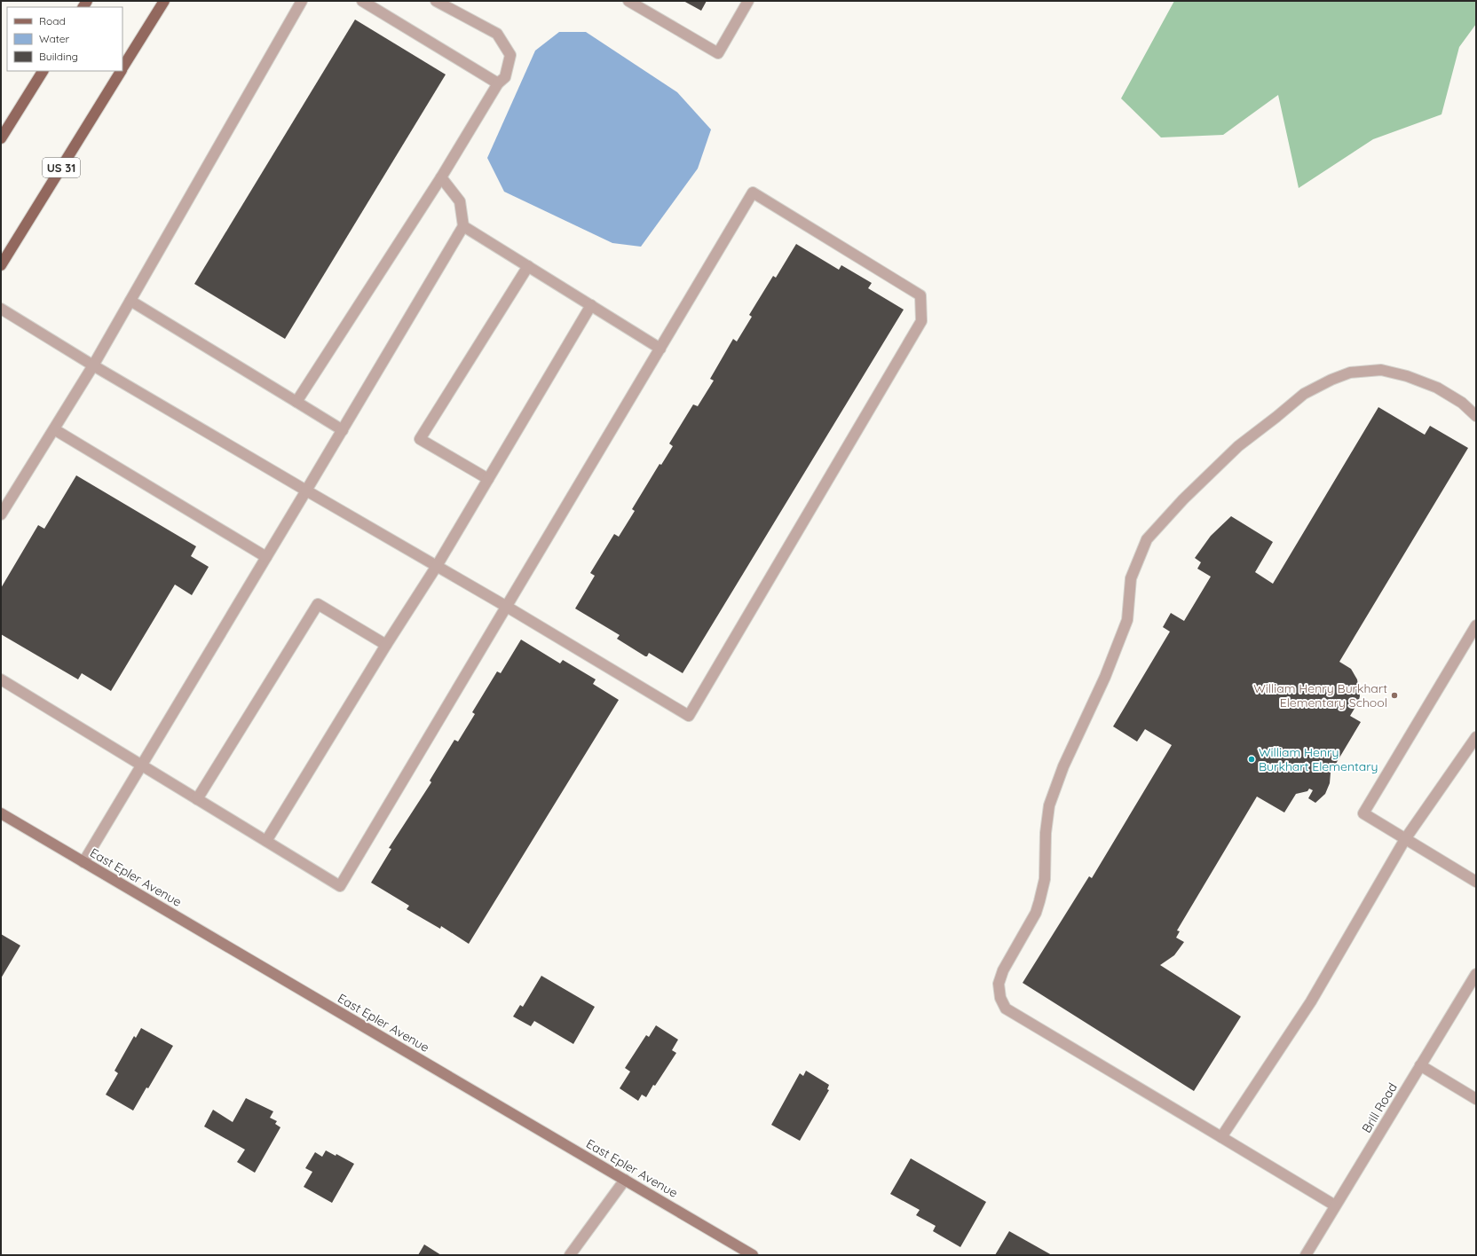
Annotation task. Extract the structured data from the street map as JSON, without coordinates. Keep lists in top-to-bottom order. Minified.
{"streets":{"main road":["US 31"],"street":["East Epler Avenue","Brill Road"]},"places":["William Henry Burkhart Elementary School","William Henry Burkhart Elementary"],"legend":["Road","Water","Building"]}
